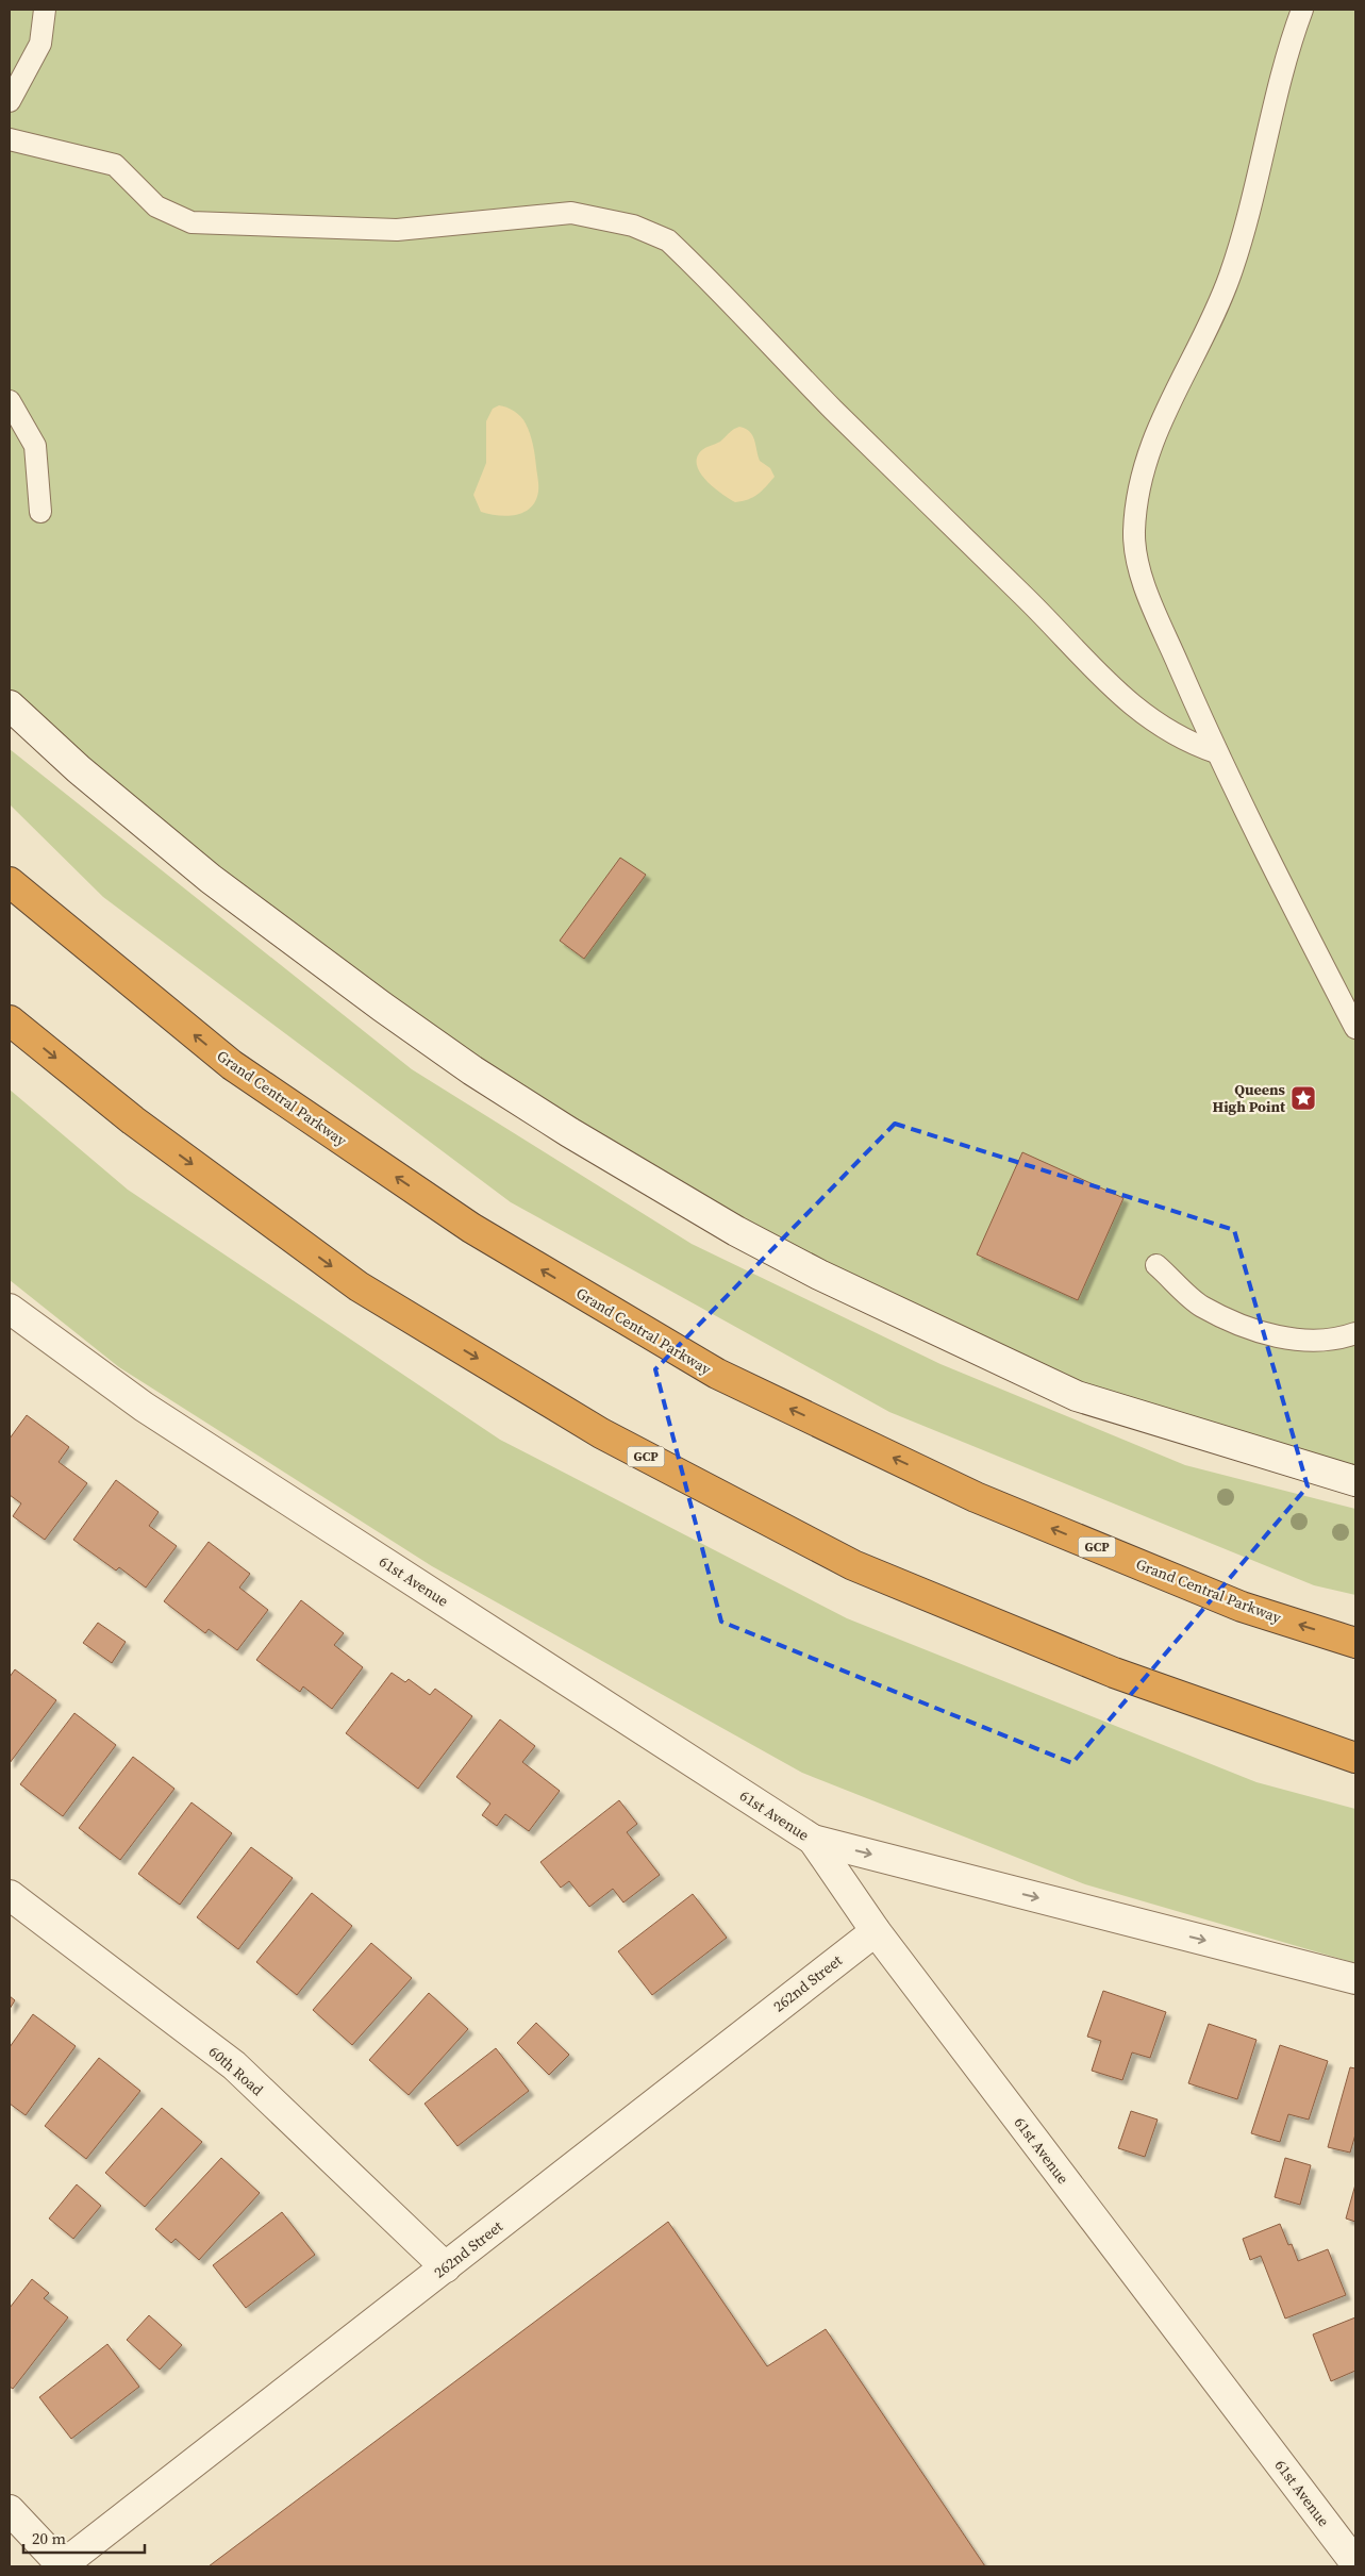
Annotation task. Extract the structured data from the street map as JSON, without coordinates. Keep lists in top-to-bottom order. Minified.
{"streets":{"highway":["Grand Central Parkway","GCP"],"street":["61st Avenue","262nd Street","60th Road"]},"crossings":[["61st Avenue","262nd Street"],["262nd Street","60th Road"]],"places":{"place":["Queens High Point"]},"scale_bar":"20 m"}
